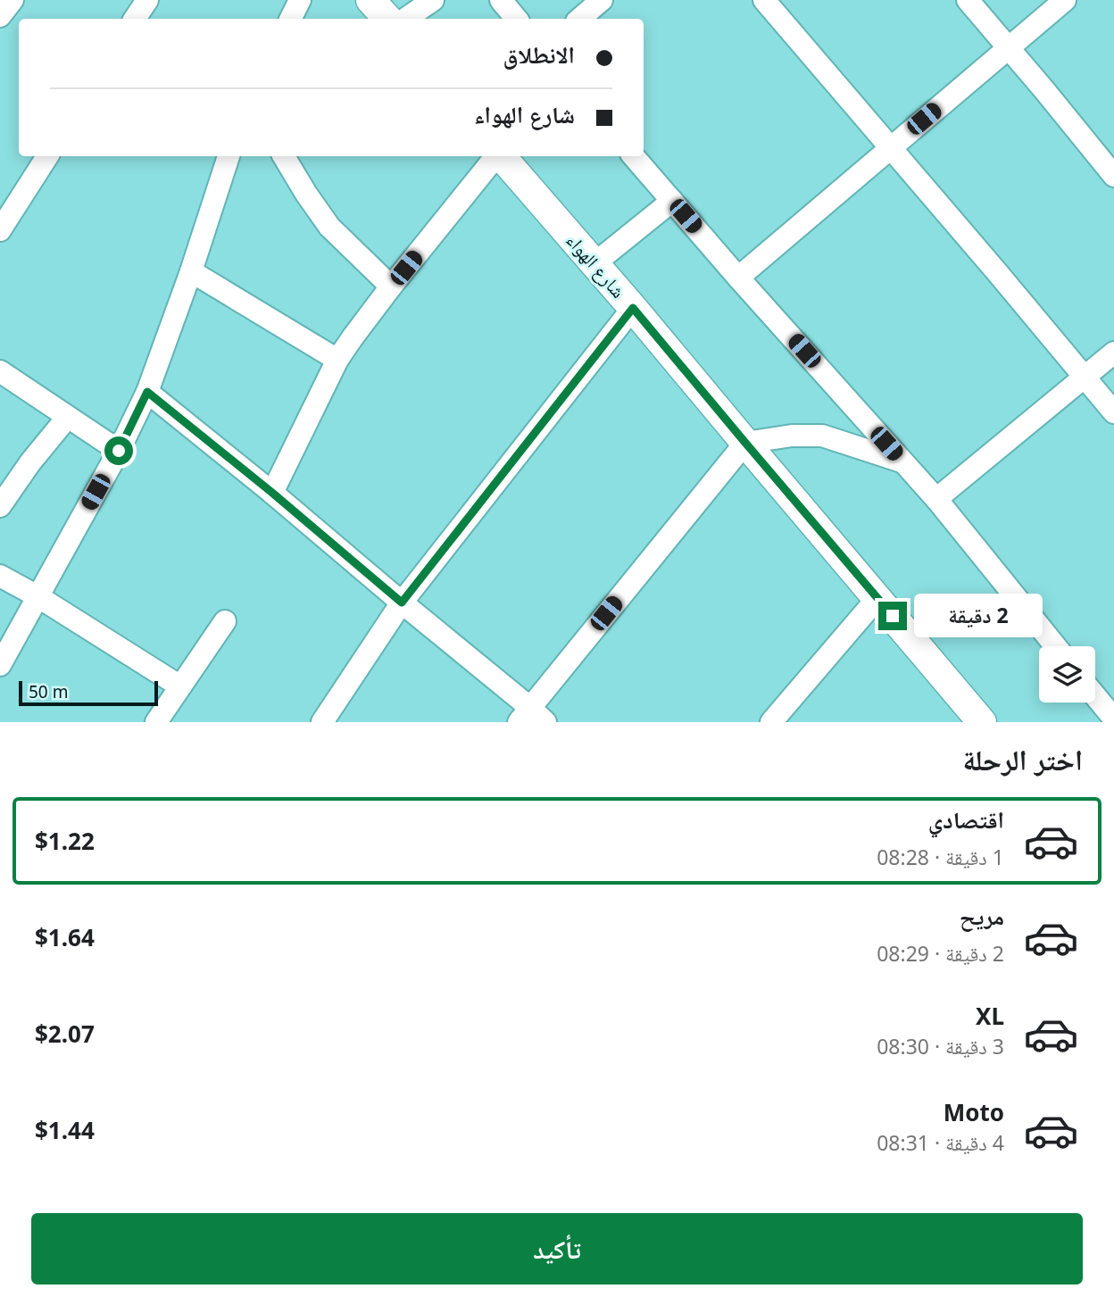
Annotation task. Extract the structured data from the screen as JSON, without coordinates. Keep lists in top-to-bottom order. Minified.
{"streets":{"street":["شارع الهواء"]},"scale_bar":"50 m","page":{"banner":["الانطلاق","شارع الهواء"],"bubble":"2 دقيقة","scale":"50 m","heading":"اختر الرحلة","list":[{"name":"اقتصادي","note":"1 دقيقة · 08:28","value":"$1.22"},{"name":"مريح","note":"2 دقيقة · 08:29","value":"$1.64"},{"name":"XL","note":"3 دقيقة · 08:30","value":"$2.07"},{"name":"Moto","note":"4 دقيقة · 08:31","value":"$1.44"}],"buttons":"تأكيد"}}
